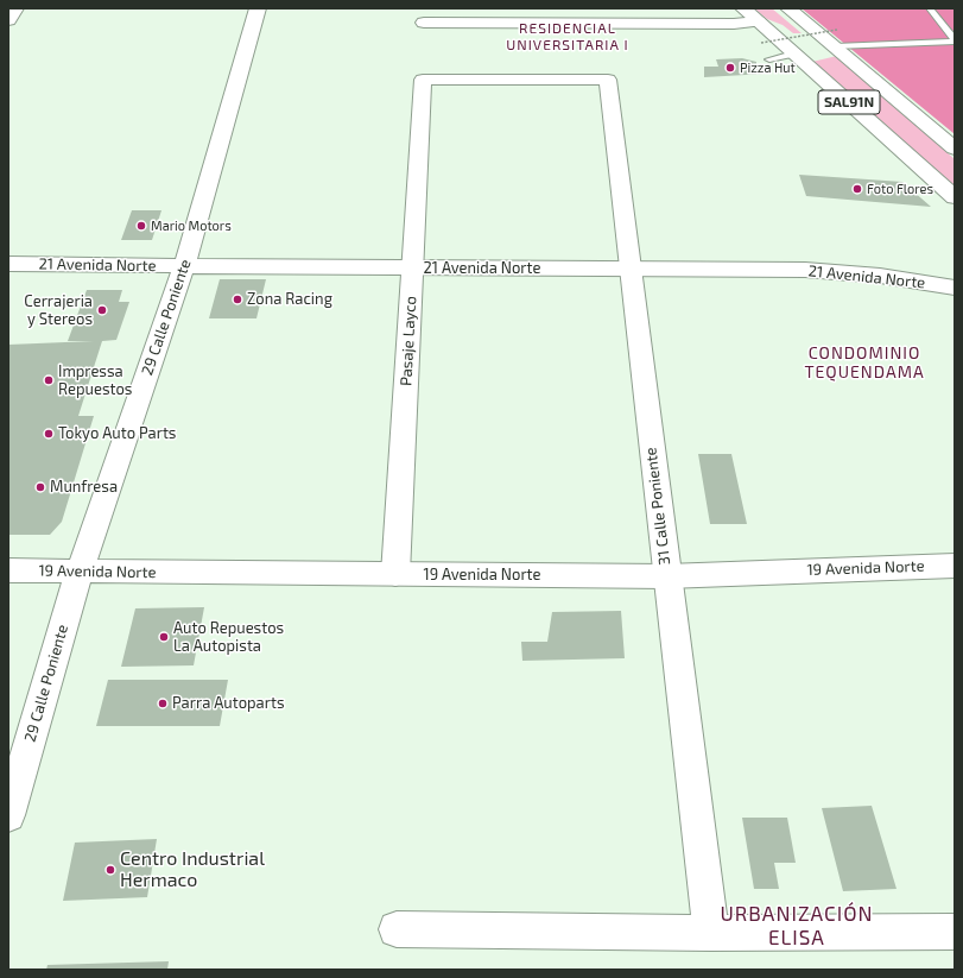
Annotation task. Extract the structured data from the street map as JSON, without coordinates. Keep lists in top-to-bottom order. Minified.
{"streets":{"street":["SAL91N","21 Avenida Norte","29 Calle Poniente","Pasaje Layco","31 Calle Poniente","19 Avenida Norte"]},"crossings":[["21 Avenida Norte","29 Calle Poniente"],["21 Avenida Norte","Pasaje Layco"],["21 Avenida Norte","31 Calle Poniente"],["29 Calle Poniente","19 Avenida Norte"],["Pasaje Layco","31 Calle Poniente"],["Pasaje Layco","19 Avenida Norte"],["31 Calle Poniente","19 Avenida Norte"]],"districts":["RESIDENCIAL UNIVERSITARIA I","CONDOMINIO TEQUENDAMA","URBANIZACIÓN ELISA"],"places":["Pizza Hut","Foto Flores","Mario Motors","Zona Racing","Cerrajeria y Stereos","Impressa Repuestos","Tokyo Auto Parts","Munfresa","Auto Repuestos La Autopista","Parra Autoparts","Centro Industrial Hermaco"]}
